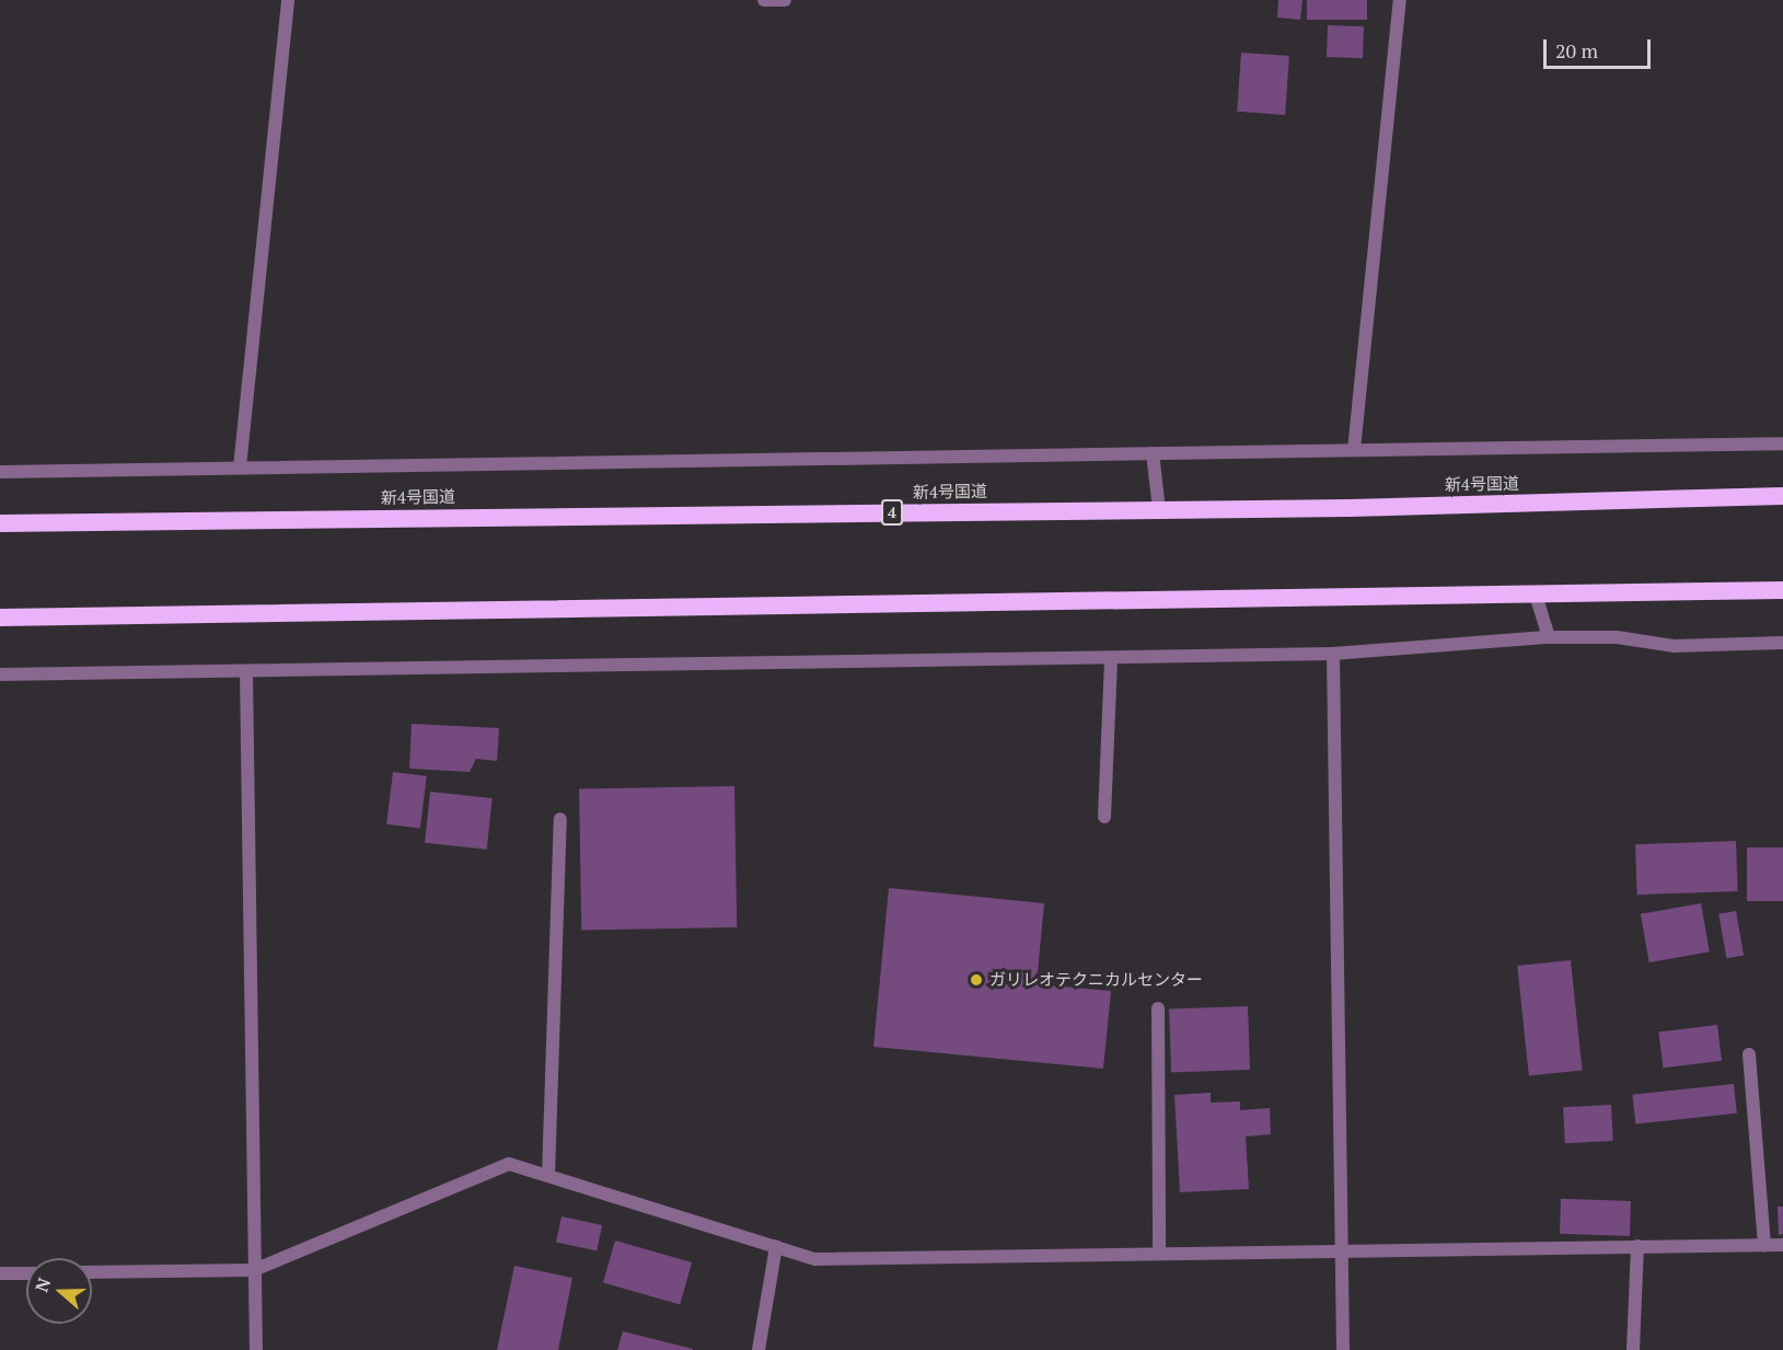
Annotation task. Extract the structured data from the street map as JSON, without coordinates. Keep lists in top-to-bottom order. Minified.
{"streets":{"highway":["新4号国道","4"]},"places":["ガリレオテクニカルセンター"],"scale_bar":"20 m","north":"left"}
